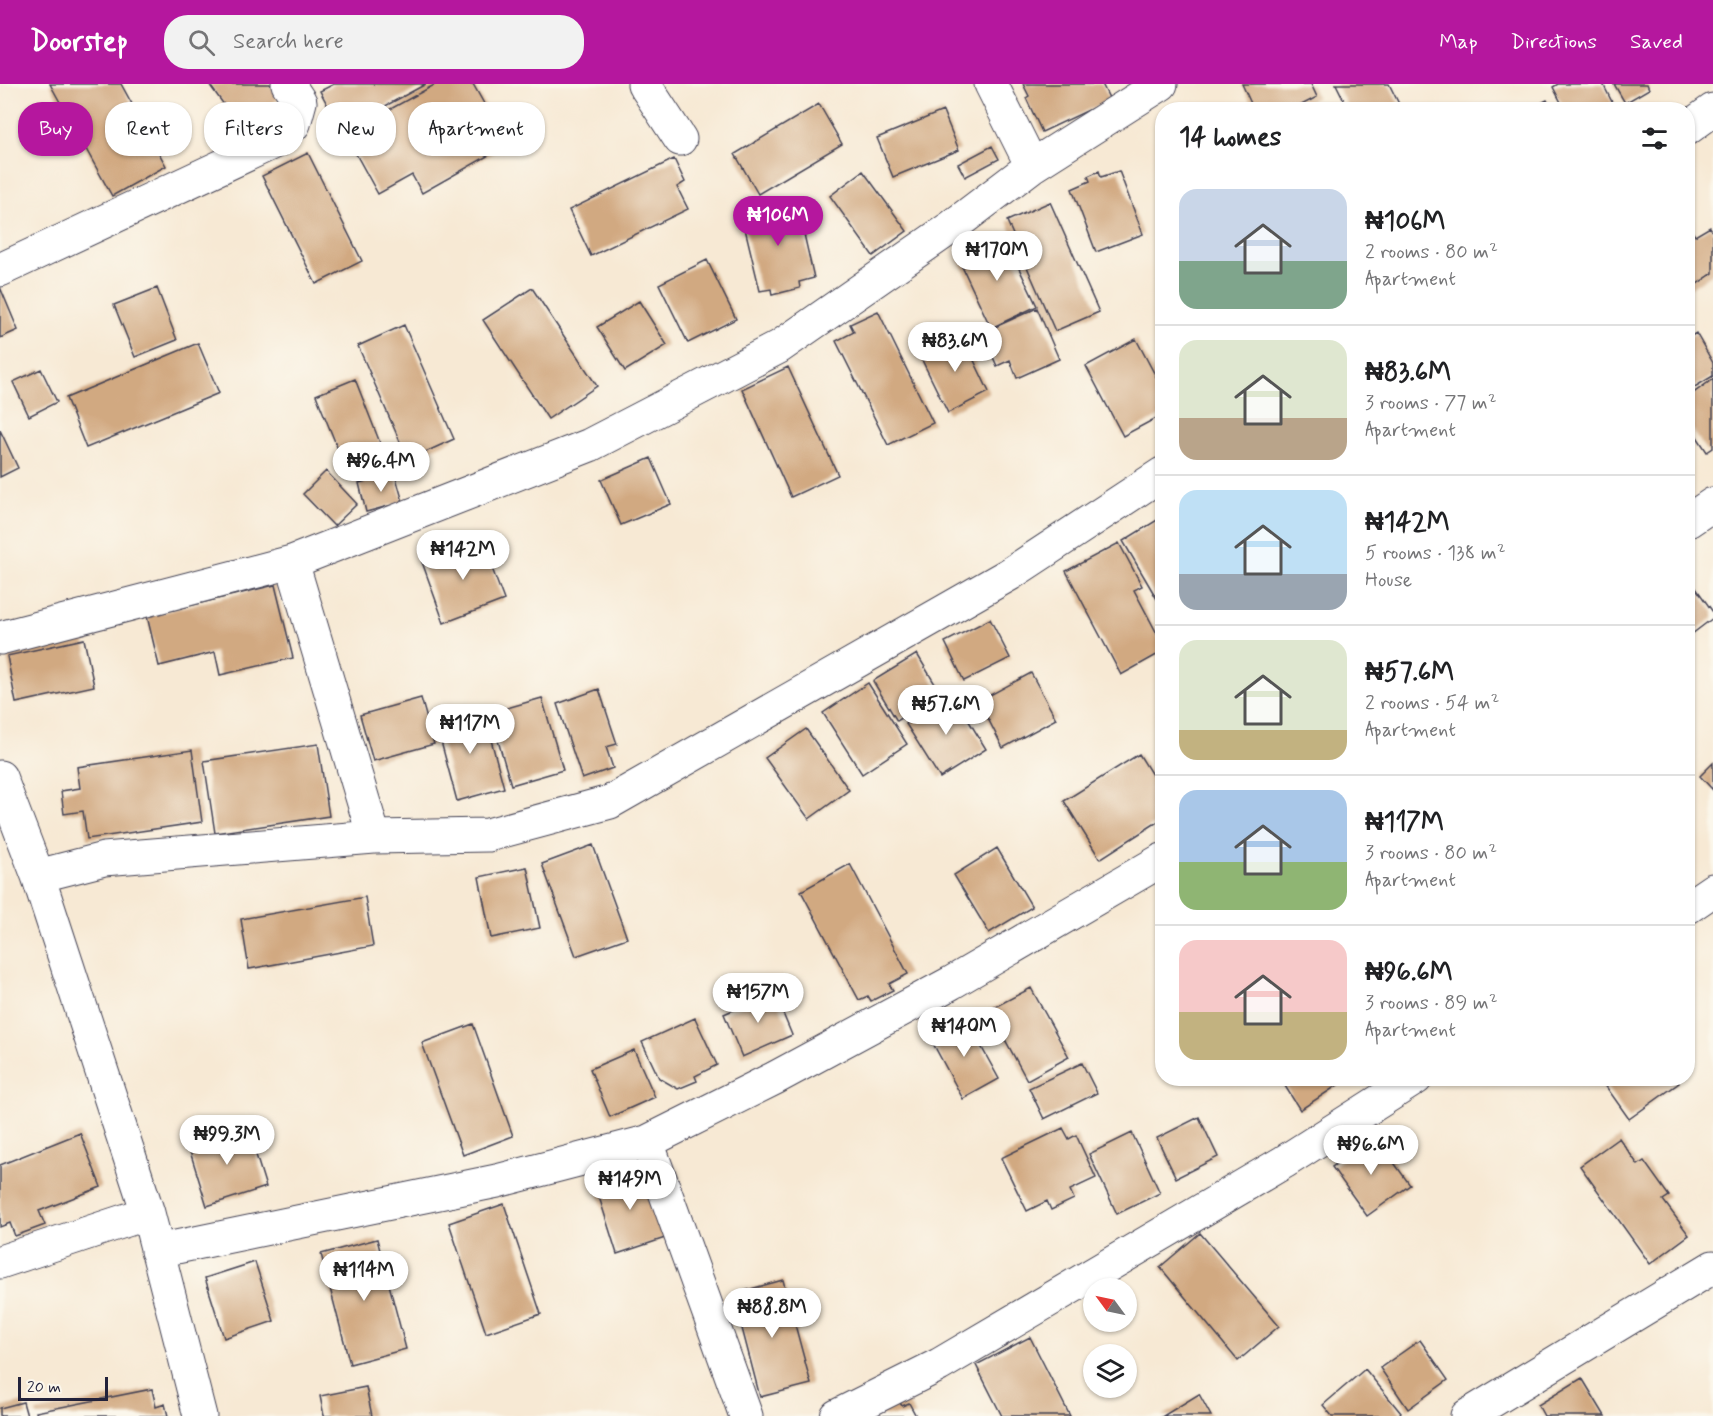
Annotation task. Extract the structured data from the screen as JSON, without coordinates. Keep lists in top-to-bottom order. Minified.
{"scale_bar":"20 m","north":"top left","page":{"header":"Doorstep","search":"Search here","nav":["Map","Directions","Saved"],"chip":["Buy","Rent","Filters","New","Apartment"],"heading":"14 homes","list":[{"name":"₦106M","note":"2 rooms · 80 m² · Apartment"},{"name":"₦83.6M","note":"3 rooms · 77 m² · Apartment"},{"name":"₦142M","note":"5 rooms · 138 m² · House"},{"name":"₦57.6M","note":"2 rooms · 54 m² · Apartment"},{"name":"₦117M","note":"3 rooms · 80 m² · Apartment"},{"name":"₦96.6M","note":"3 rooms · 89 m² · Apartment"}],"price":["₦106M","₦170M","₦83.6M","₦96.4M","₦142M","₦57.6M","₦117M","₦157M","₦140M","₦99.3M","₦96.6M","₦149M","₦114M","₦88.8M"],"scale":"20 m"}}
